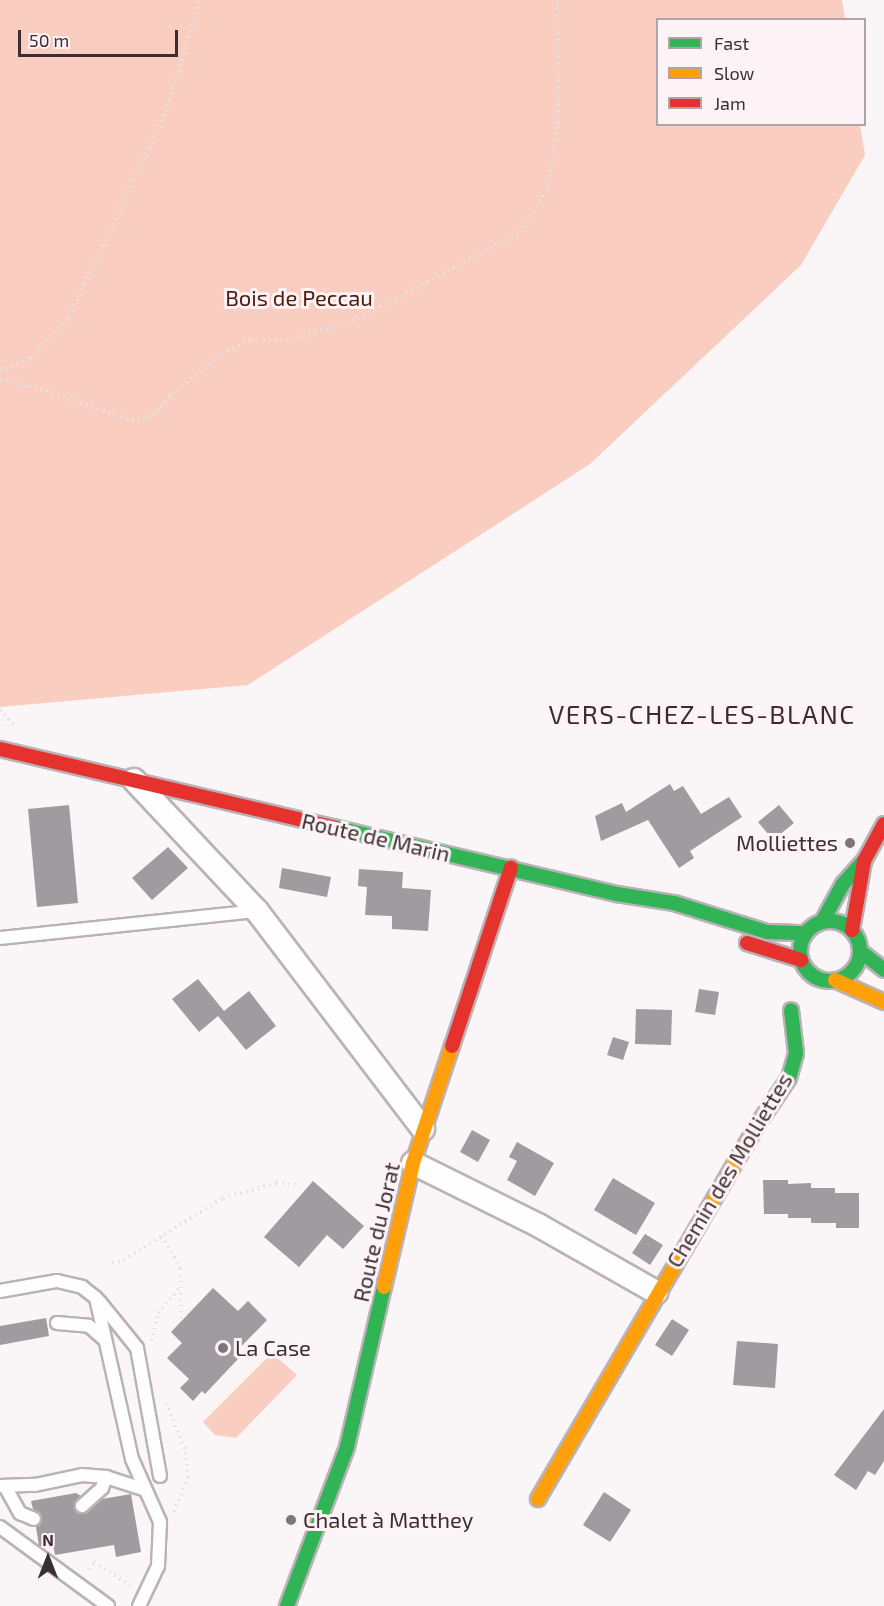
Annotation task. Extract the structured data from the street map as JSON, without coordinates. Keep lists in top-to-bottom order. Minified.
{"streets":{"street":["Route de Marin","Chemin des Molliettes","Route du Jorat"]},"crossings":[["Route de Marin","Route du Jorat"],["Chemin des Molliettes","Route du Jorat"]],"districts":["VERS-CHEZ-LES-BLANC"],"parks":["Bois de Peccau"],"places":["Molliettes","La Case","Chalet à Matthey"],"legend":["Fast","Slow","Jam"],"scale_bar":"50 m","north":"top"}
